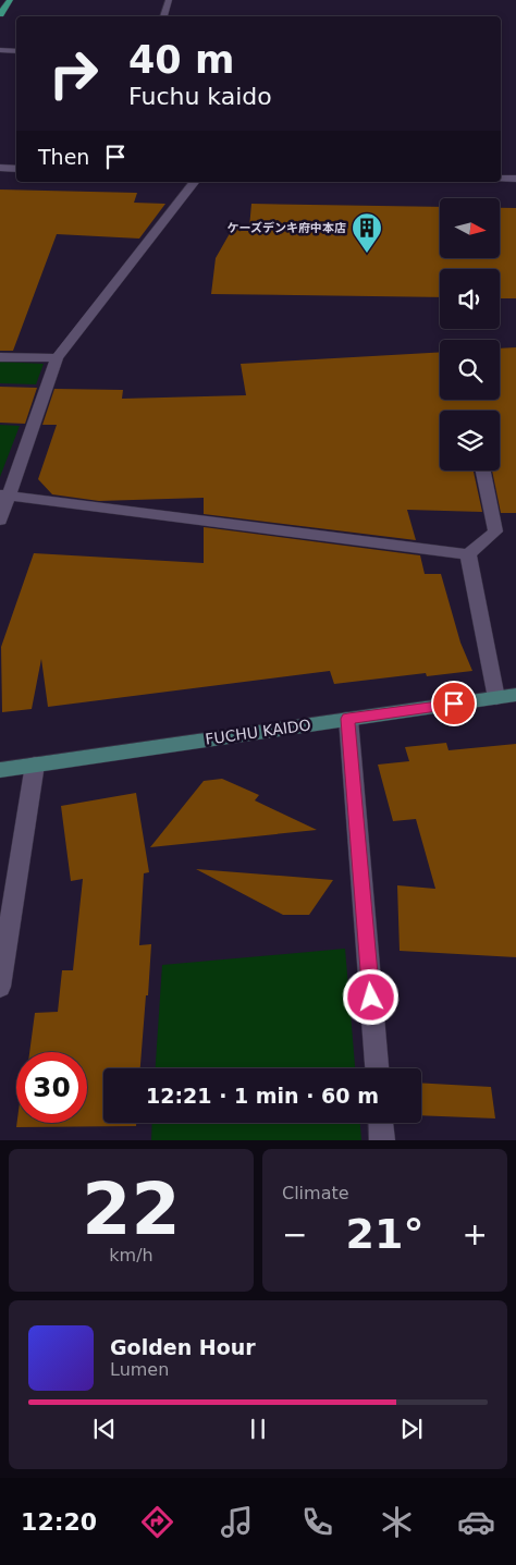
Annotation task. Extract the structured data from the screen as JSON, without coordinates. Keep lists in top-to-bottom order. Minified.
{"streets":{"main road":["FUCHU KAIDO"]},"places":{"building":["ケーズデンキ府中本店"]},"north":"right","page":{"turn":["40 m","Fuchu kaido"],"then":"Then","limit":"30","trip":"12:21 · 1 min · 60 m","tile":[["22","km/h"],"Climate"],"heat":["−","21°","+"],"song":["Golden Hour","Lumen"],"tabs":"12:20"}}
